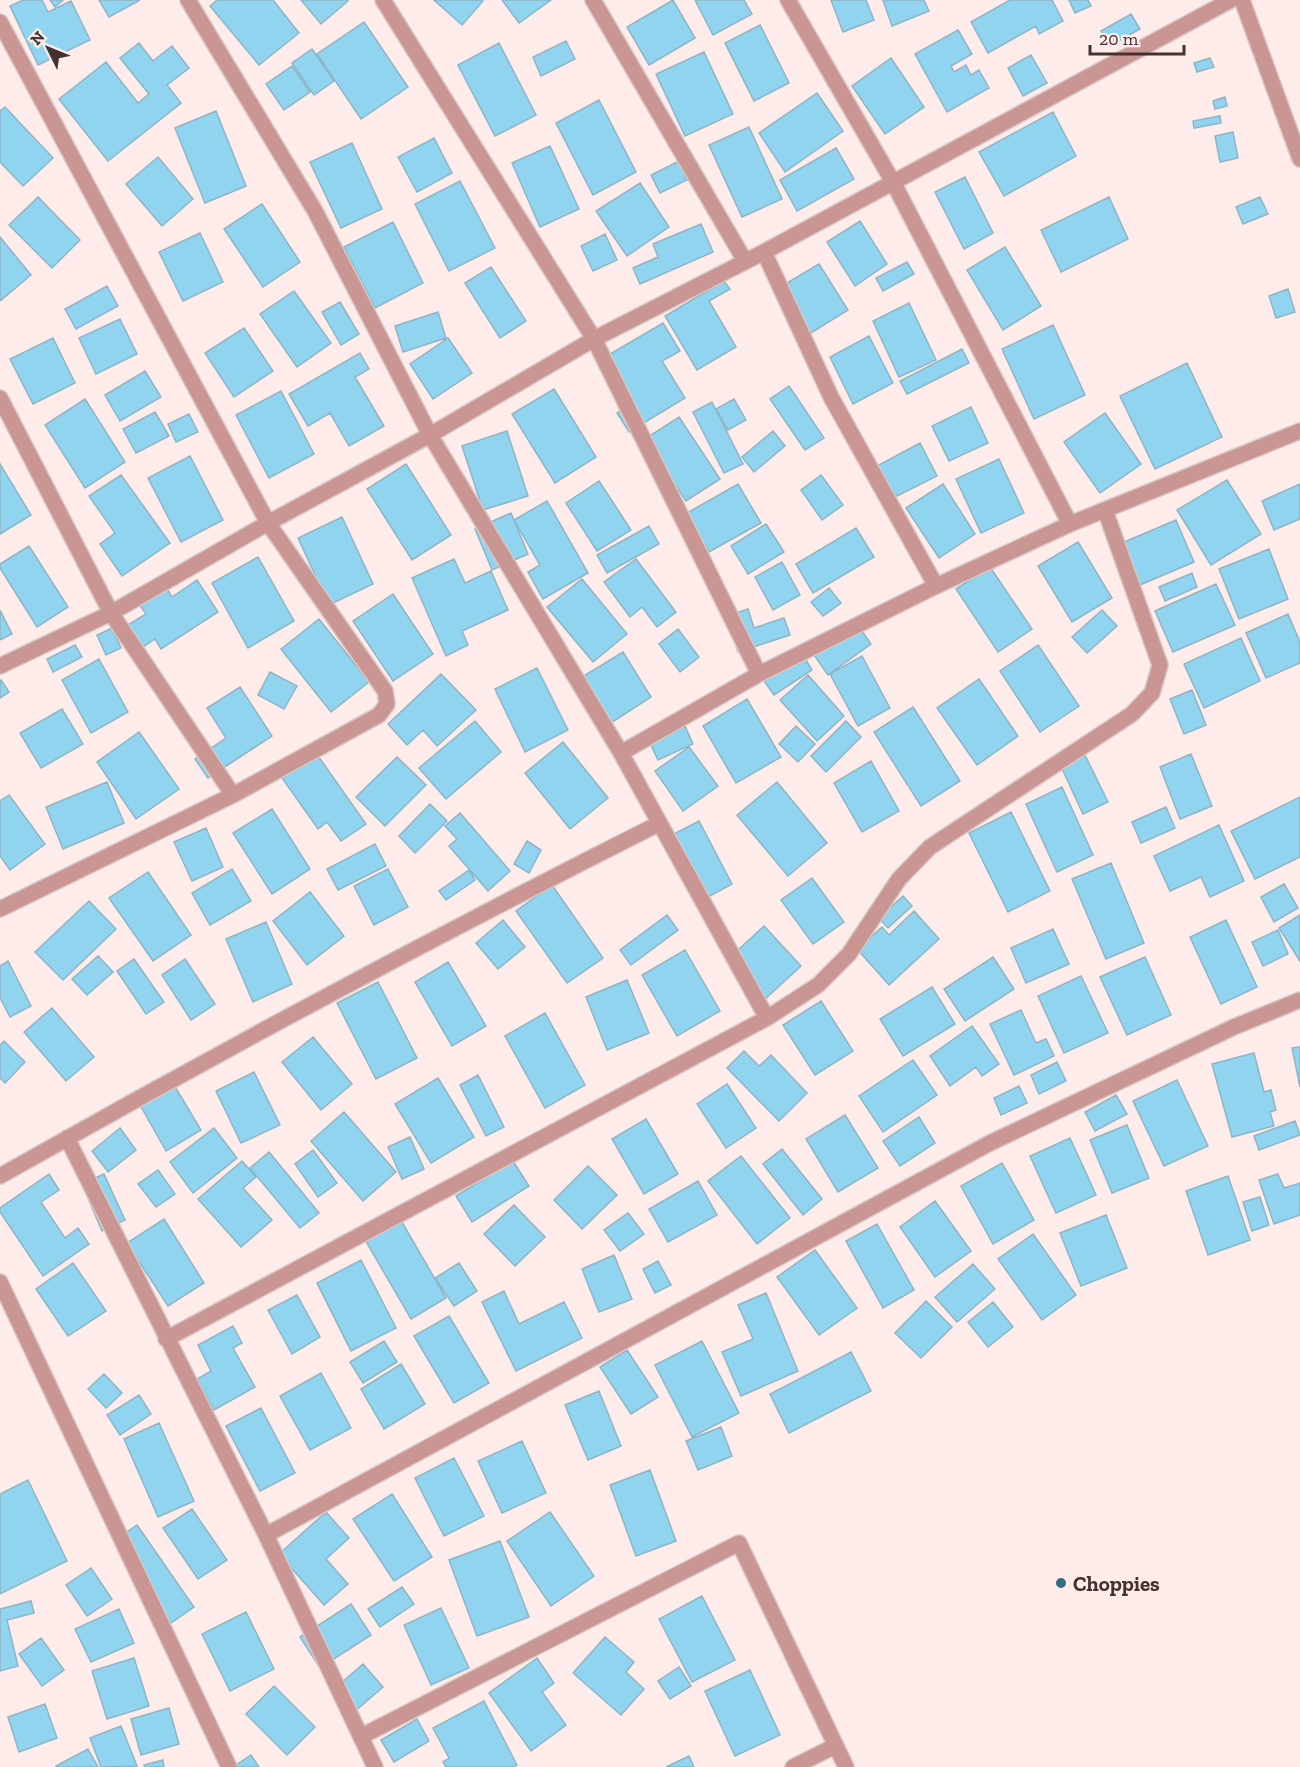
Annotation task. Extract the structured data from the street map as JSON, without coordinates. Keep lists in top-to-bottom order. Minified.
{"places":["Choppies"],"scale_bar":"20 m","north":"top left"}
